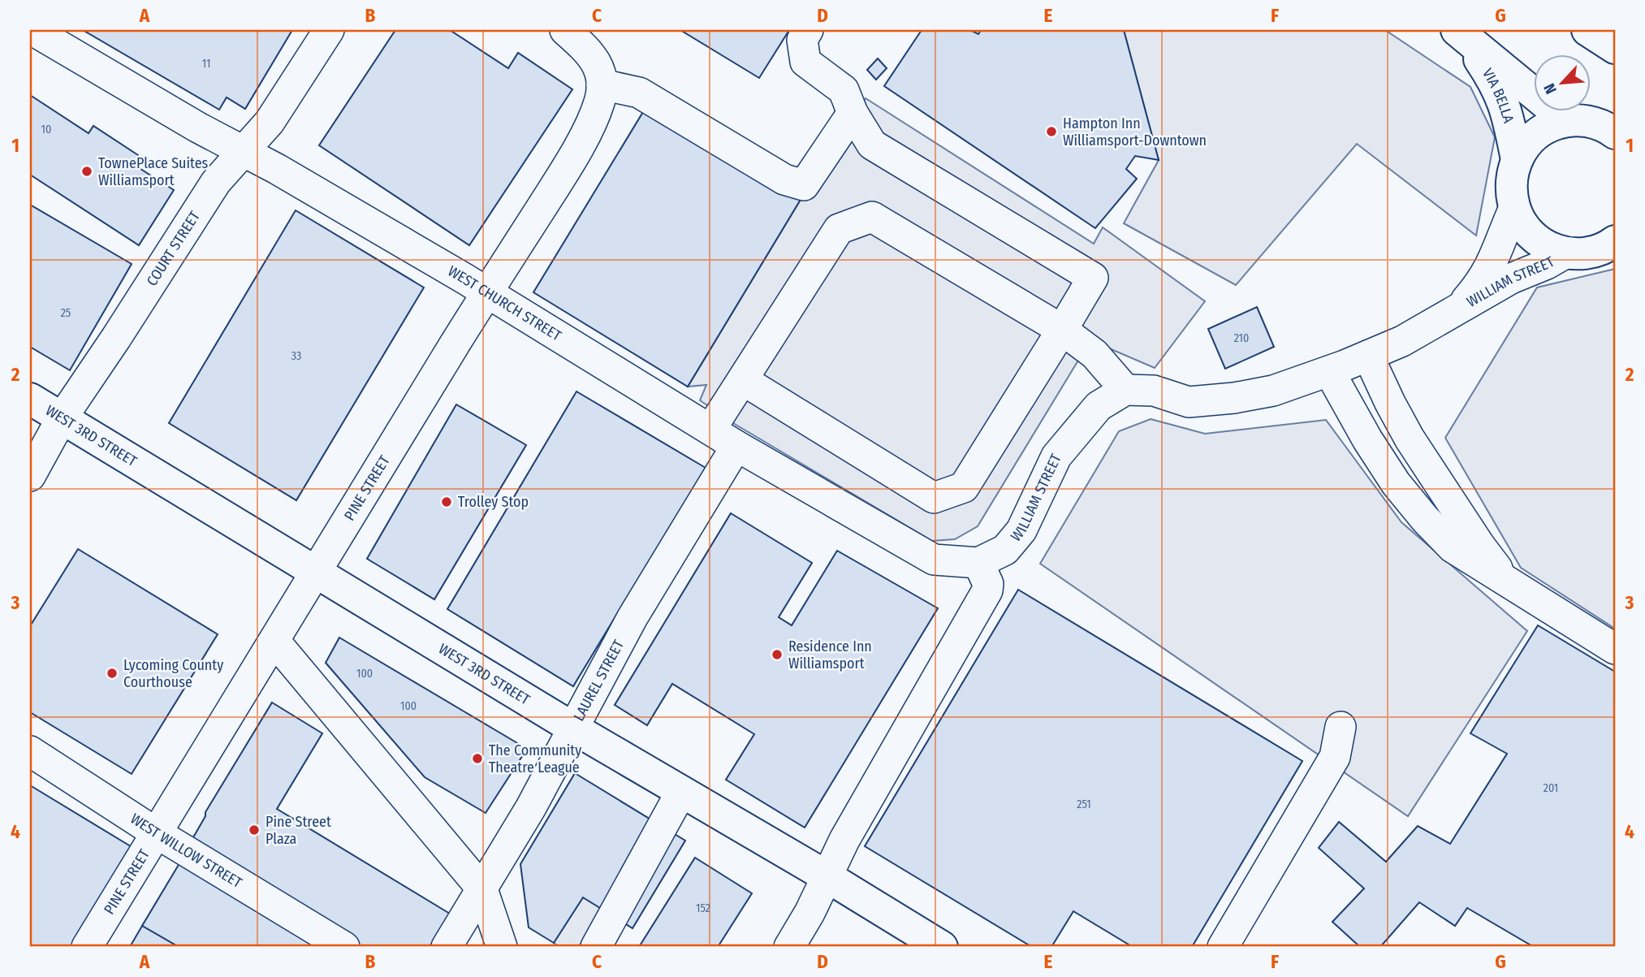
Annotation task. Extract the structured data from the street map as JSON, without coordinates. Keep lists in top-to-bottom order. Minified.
{"streets":{"main road":["VIA BELLA","WEST 3RD STREET"],"street":["COURT STREET","WILLIAM STREET","WEST CHURCH STREET","PINE STREET","LAUREL STREET","WEST WILLOW STREET"]},"crossings":[["COURT STREET","WEST CHURCH STREET"],["COURT STREET","WEST 3RD STREET"],["WILLIAM STREET","WEST CHURCH STREET"],["WEST CHURCH STREET","PINE STREET"],["WEST CHURCH STREET","LAUREL STREET"],["WEST 3RD STREET","PINE STREET"],["WEST 3RD STREET","LAUREL STREET"],["PINE STREET","WEST WILLOW STREET"]],"places":["Hampton Inn Williamsport-Downtown","TownePlace Suites Williamsport","Trolley Stop","Residence Inn Williamsport","Lycoming County Courthouse","The Community Theatre League","Pine Street Plaza"],"house_numbers":["11","10","25","210","33","100","100","201","251","152"],"north":"bottom left","grid":{"columns":["A","B","C","D","E","F","G"],"rows":["1","2","3","4"]}}
